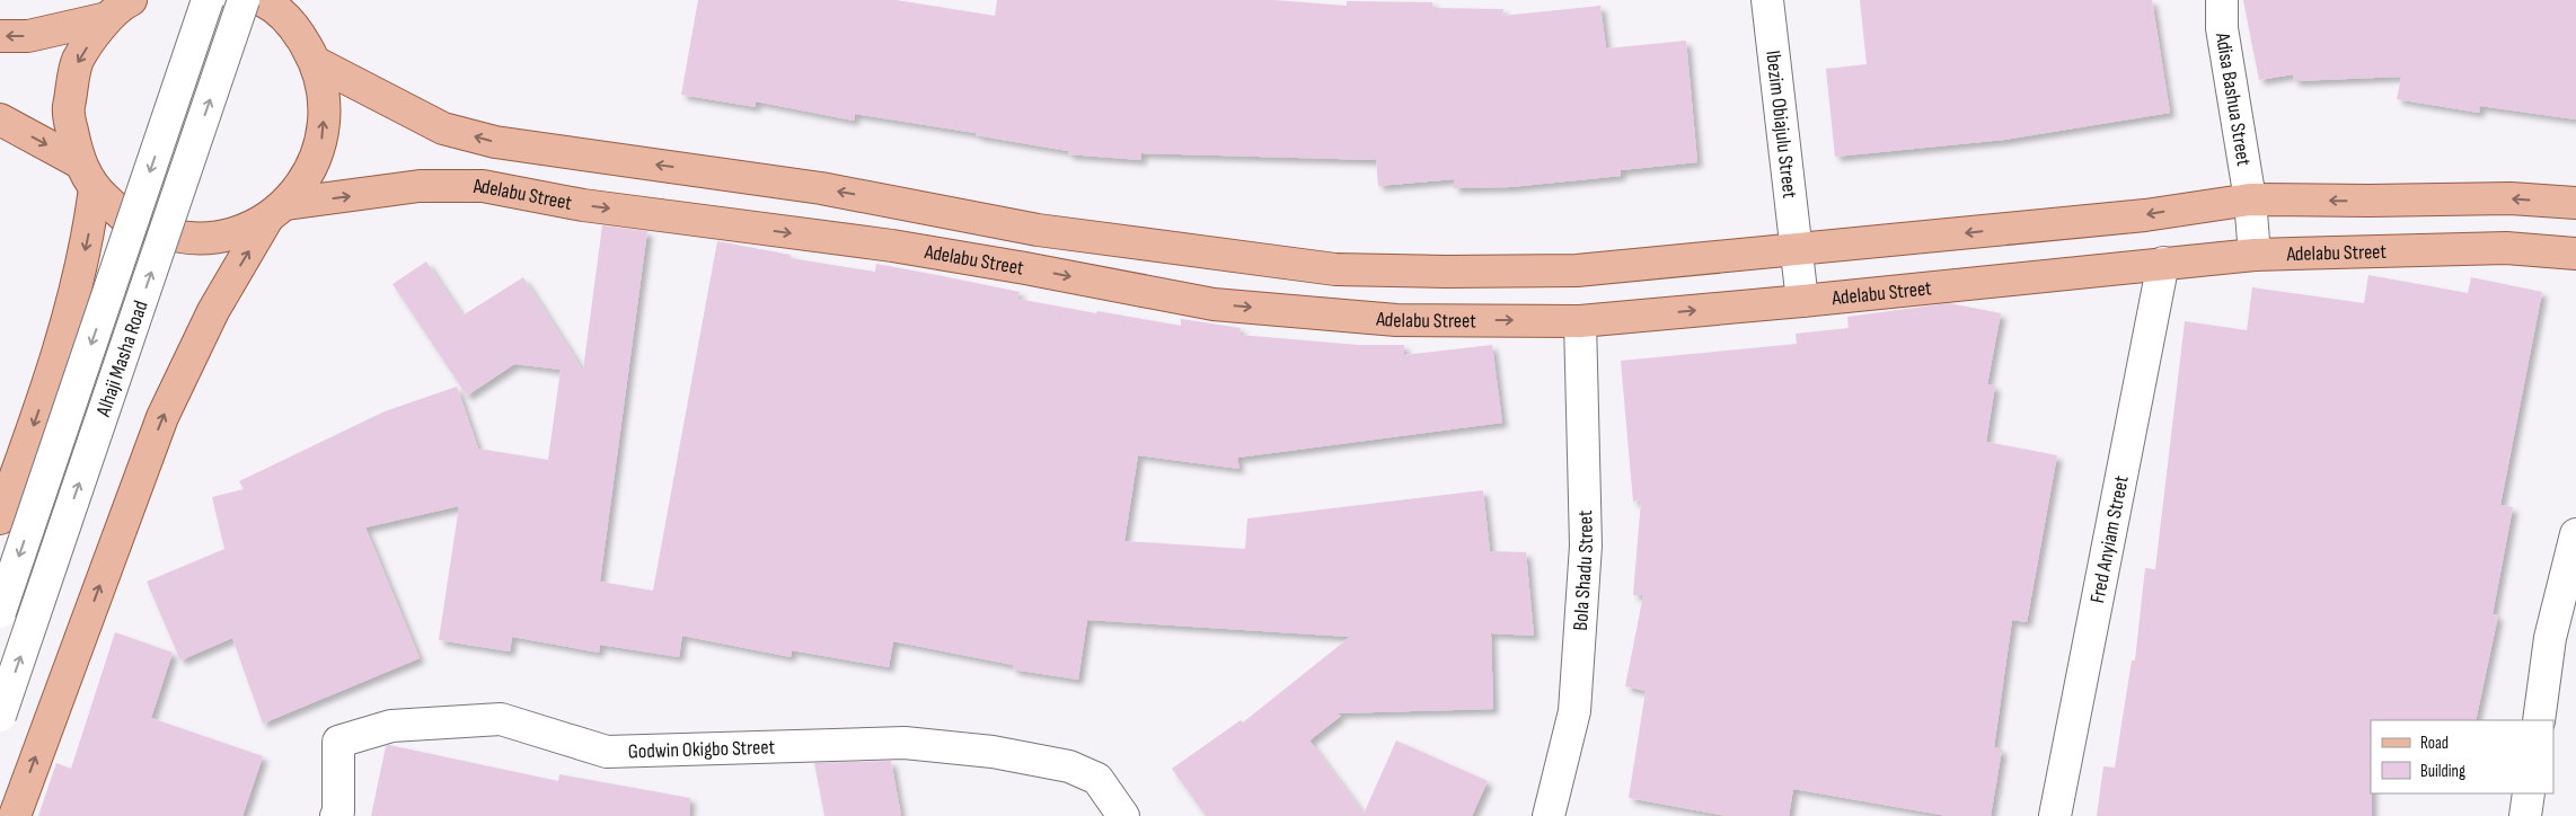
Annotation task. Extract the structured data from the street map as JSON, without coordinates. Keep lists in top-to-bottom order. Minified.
{"streets":{"main road":["Adelabu Street"],"street":["Adisa Bashua Street","Ibezim Obiajulu Street","Alhaji Masha Road","Fred Anyiam Street","Bola Shadu Street","Godwin Okigbo Street"]},"crossings":[["Adisa Bashua Street","Adelabu Street"],["Ibezim Obiajulu Street","Adelabu Street"],["Adelabu Street","Fred Anyiam Street"],["Adelabu Street","Bola Shadu Street"]],"legend":["Road","Building"]}
